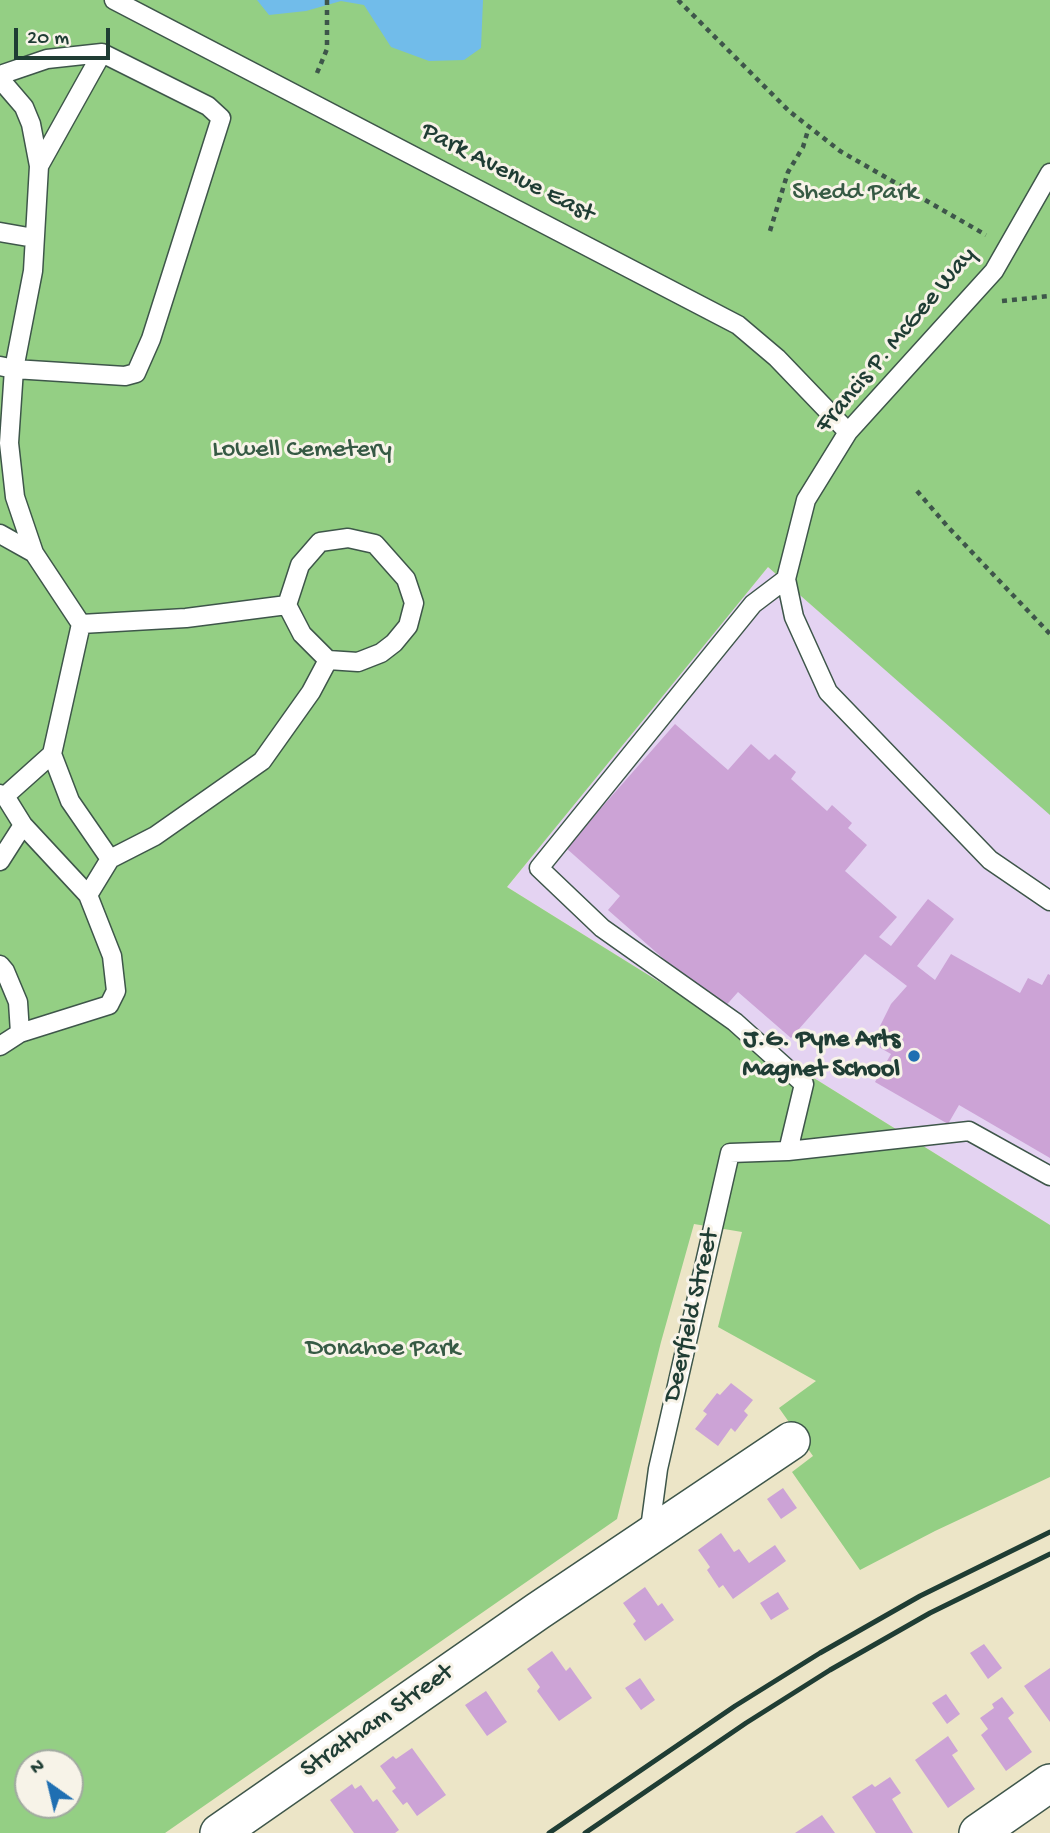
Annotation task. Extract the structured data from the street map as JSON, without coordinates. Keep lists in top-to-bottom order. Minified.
{"streets":{"street":["Stratham Street"],"lane":["Park Avenue East","Francis P. McGee Way","Deerfield Street"]},"crossings":[["Park Avenue East","Francis P. McGee Way"],["Deerfield Street","Stratham Street"]],"parks":["Shedd Park","Lowell Cemetery","Donahoe Park"],"places":["J.G. Pyne Arts Magnet School"],"scale_bar":"20 m","north":"top left"}
